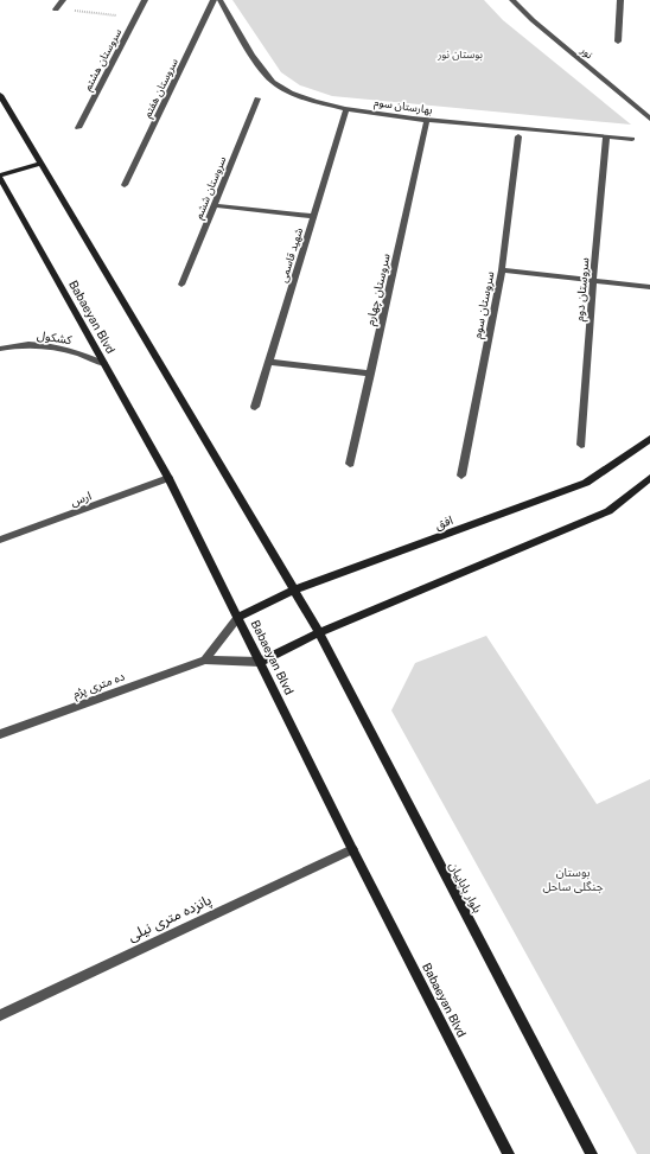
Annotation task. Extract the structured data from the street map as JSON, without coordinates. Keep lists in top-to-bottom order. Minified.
{"streets":{"main road":["Babaeyan Blvd","افق","بلوار باباییان"],"street":["نور","سروستان هشتم","سروستان هفتم","بهارستان سوم","سروستان ششم","شهید قاسمی","سروستان چهارم","سروستان دوم","سروستان سوم","کشکول","ارس","ده متری پژم","پانزده متری نیلی"]},"crossings":[["بهارستان سوم","شهید قاسمی"],["بهارستان سوم","سروستان چهارم"],["بهارستان سوم","سروستان دوم"],["Babaeyan Blvd","کشکول"],["Babaeyan Blvd","ارس"],["Babaeyan Blvd","افق"],["Babaeyan Blvd","ده متری پژم"],["Babaeyan Blvd","پانزده متری نیلی"]],"parks":["بوستان نور","بوستان جنگلی ساحل"]}
